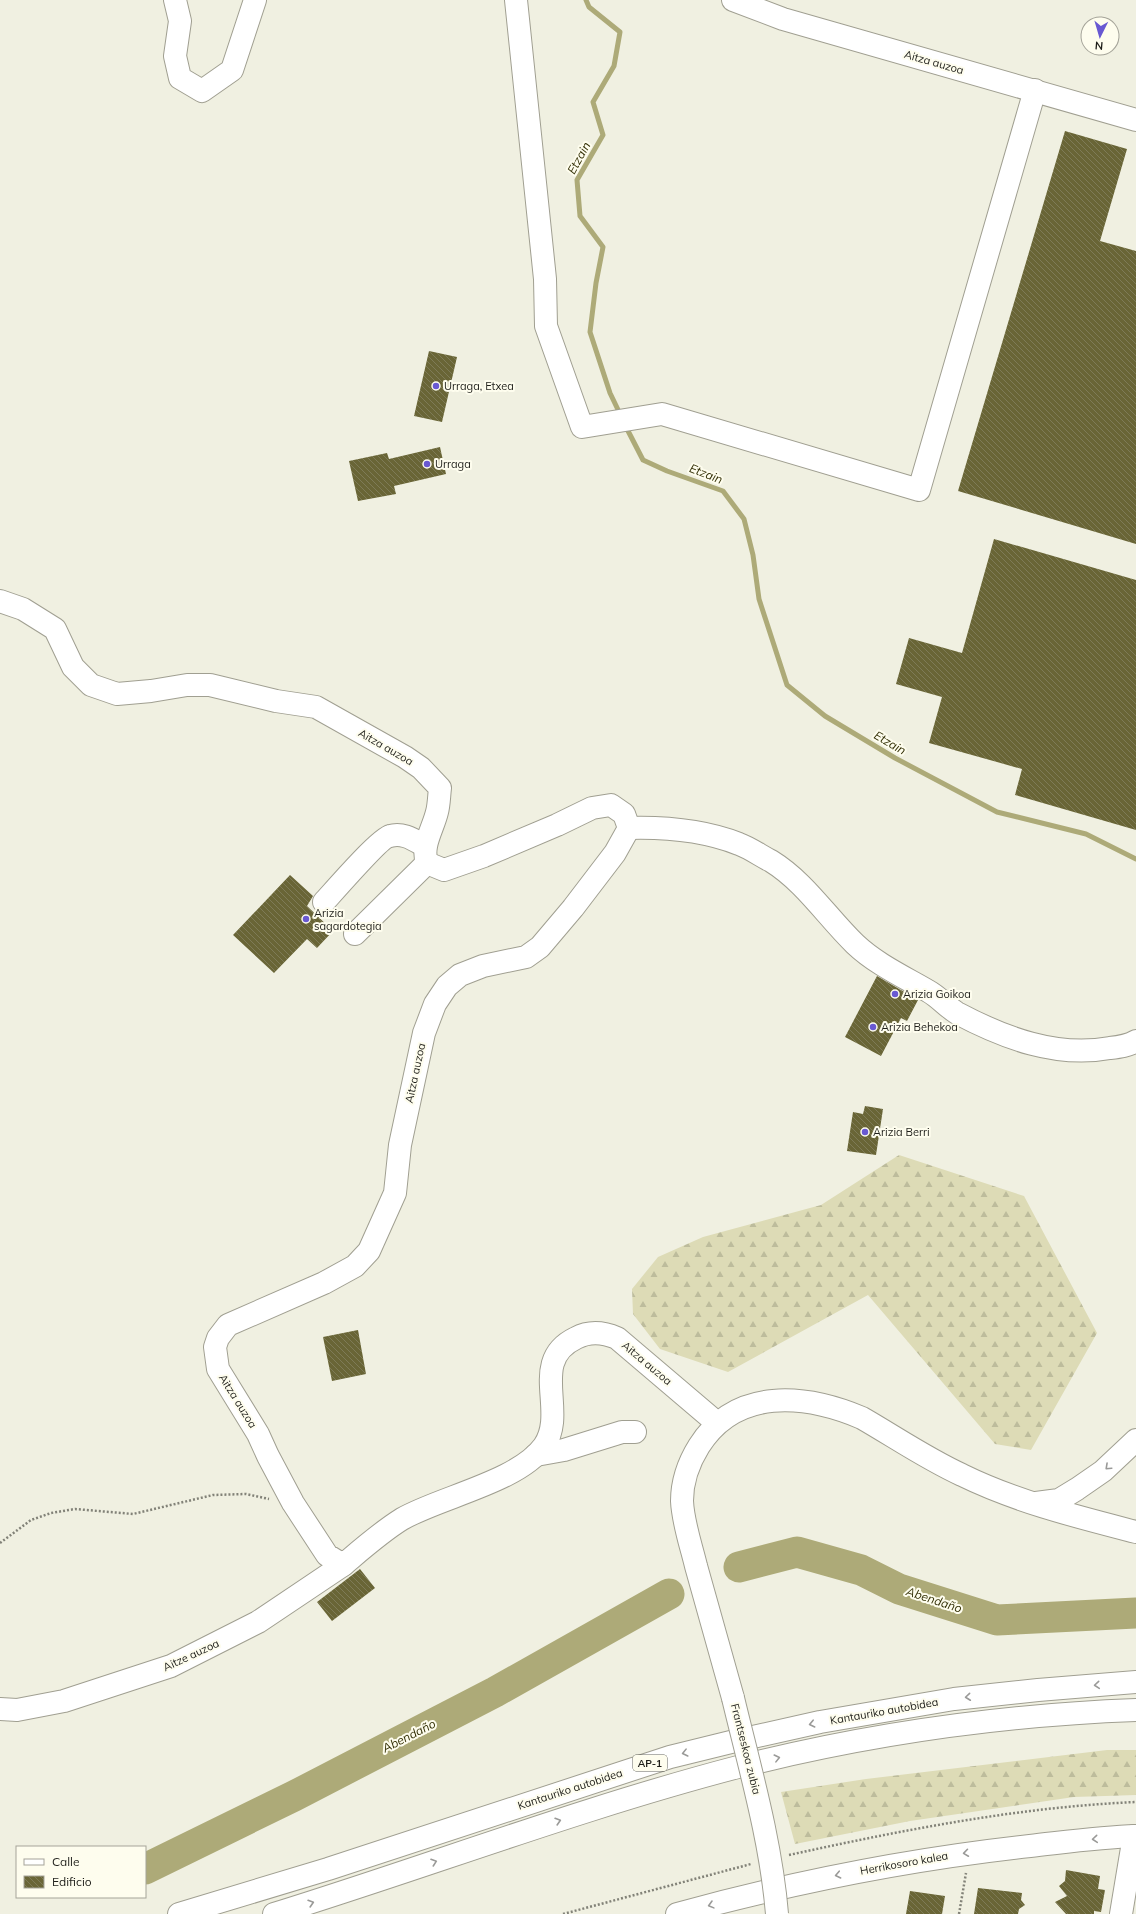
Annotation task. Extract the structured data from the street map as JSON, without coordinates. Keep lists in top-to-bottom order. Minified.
{"streets":{"main road":["Aitza auzoa","Aitze auzoa","Kantauriko autobidea","Frantseskoa zubia","AP-1","Herrikosoro kalea"]},"crossings":[["Aitza auzoa","Aitze auzoa"],["Aitza auzoa","Frantseskoa zubia"]],"water":["Etzain","Abendaño"],"places":["Urraga, Etxea","Urraga","Arizia sagardotegia","Arizia Goikoa","Arizia Behekoa","Arizia Berri"],"legend":["Calle","Edificio"],"north":"bottom"}
